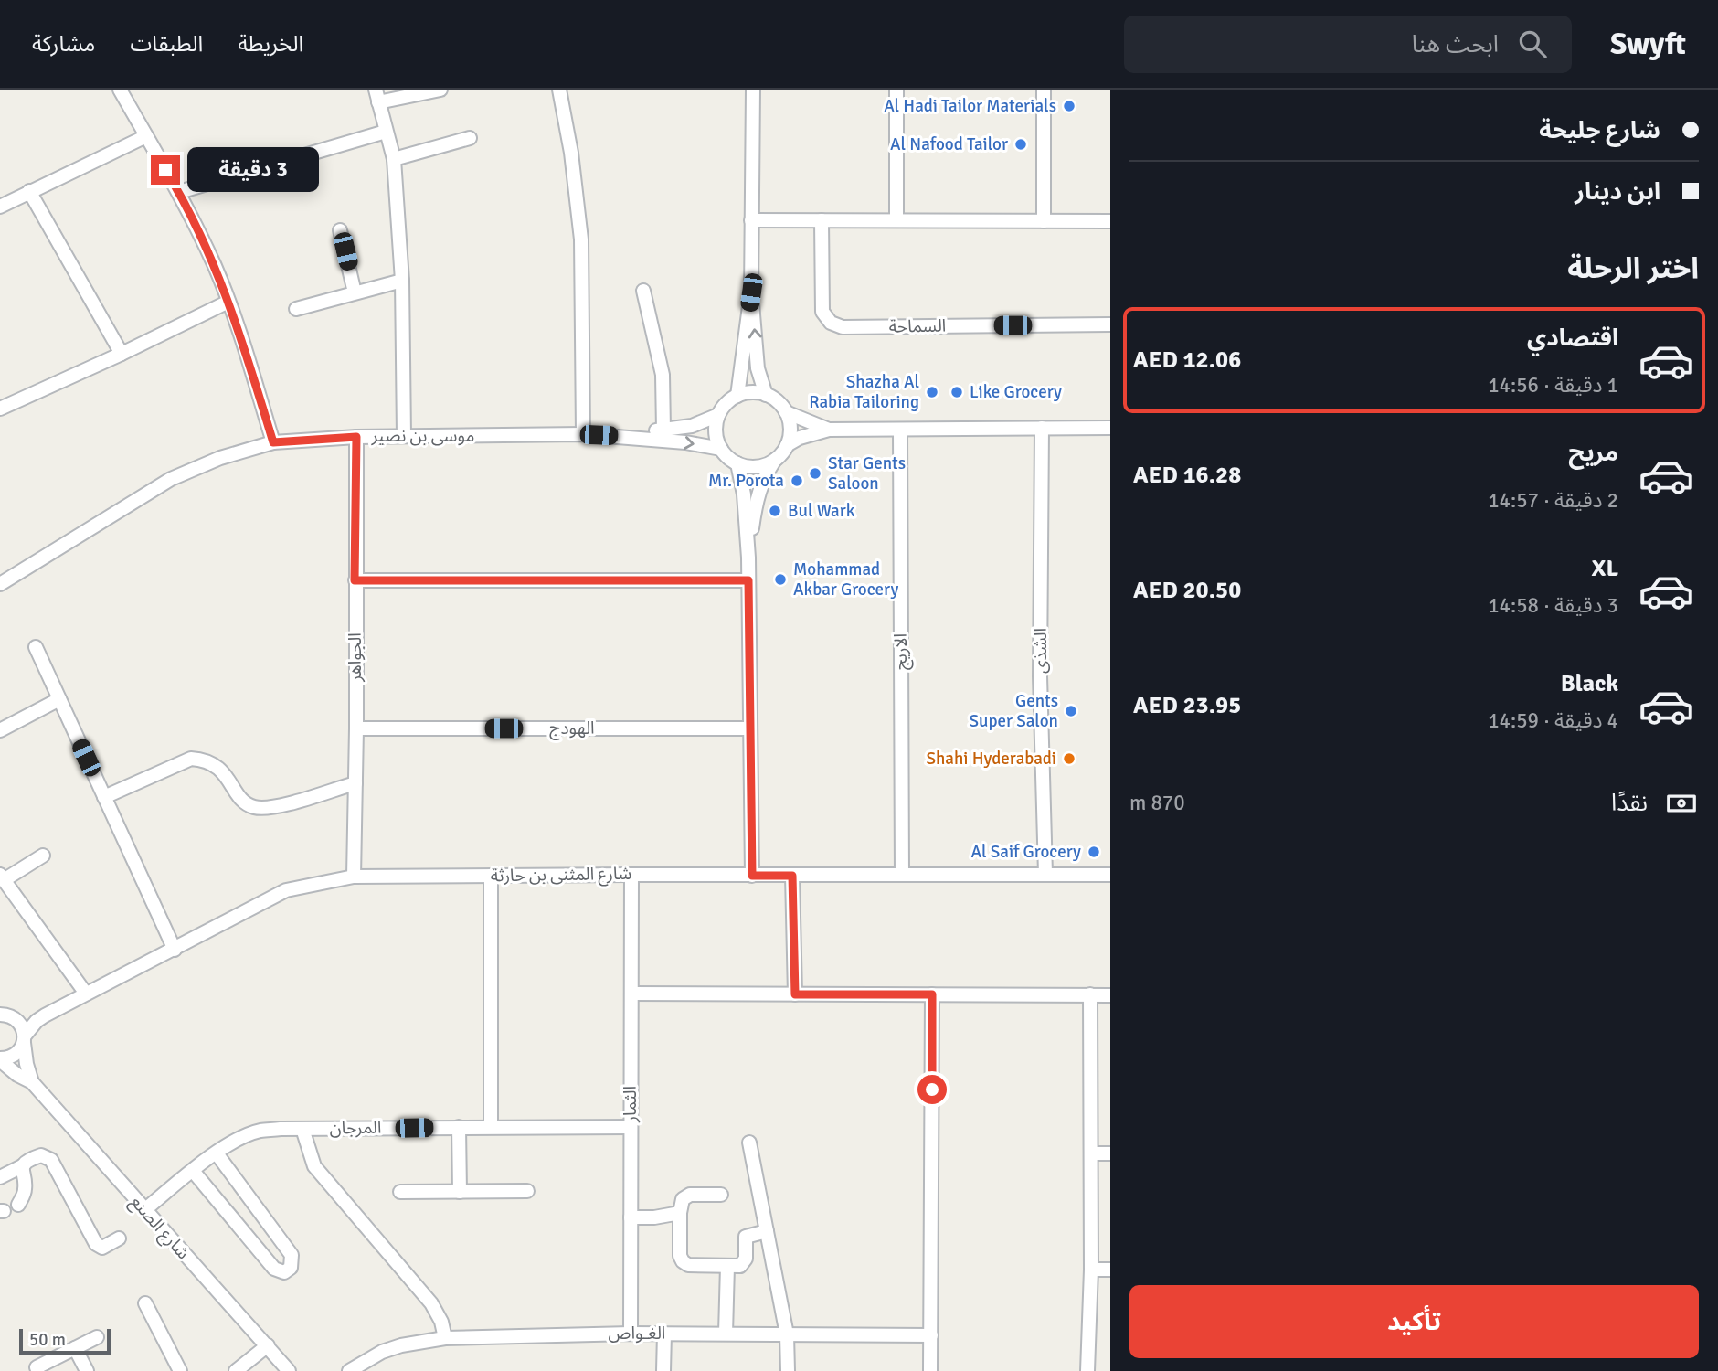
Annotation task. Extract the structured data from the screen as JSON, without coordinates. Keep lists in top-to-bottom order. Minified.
{"streets":{"street":["السماحة","موسى بن نصير","الشذى","الاريج","الجواهر","الهودج","شارع المثنى بن حارثة","الثمار","المرجان","شارع الصنع","الغـواص"]},"crossings":[["موسى بن نصير","الجواهر"],["الشذى","شارع المثنى بن حارثة"],["الاريج","شارع المثنى بن حارثة"],["الجواهر","الهودج"],["الجواهر","شارع المثنى بن حارثة"],["شارع المثنى بن حارثة","الثمار"],["شارع المثنى بن حارثة","شارع الصنع"],["الثمار","المرجان"],["الثمار","الغـواص"],["المرجان","شارع الصنع"]],"places":["Al Hadi Tailor Materials","Al Nafood Tailor","Shazha Al Rabia Tailoring","Like Grocery","Star Gents Saloon","Mr. Porota","Bul Wark","Mohammad Akbar Grocery","Gents Super Salon","Shahi Hyderabadi","Al Saif Grocery"],"scale_bar":"50 m","page":{"header":"Swyft","search":"ابحث هنا","nav":["الخريطة","الطبقات","مشاركة"],"banner":["شارع جليحة","ابن دينار"],"bubble":"3 دقيقة","heading":"اختر الرحلة","list":[{"name":"اقتصادي","note":"1 دقيقة · 14:56","value":"AED 12.06"},{"name":"مريح","note":"2 دقيقة · 14:57","value":"AED 16.28"},{"name":"XL","note":"3 دقيقة · 14:58","value":"AED 20.50"},{"name":"Black","note":"4 دقيقة · 14:59","value":"AED 23.95"}],"pay":["نقدًا","870 m"],"buttons":"تأكيد","scale":"50 m"}}
